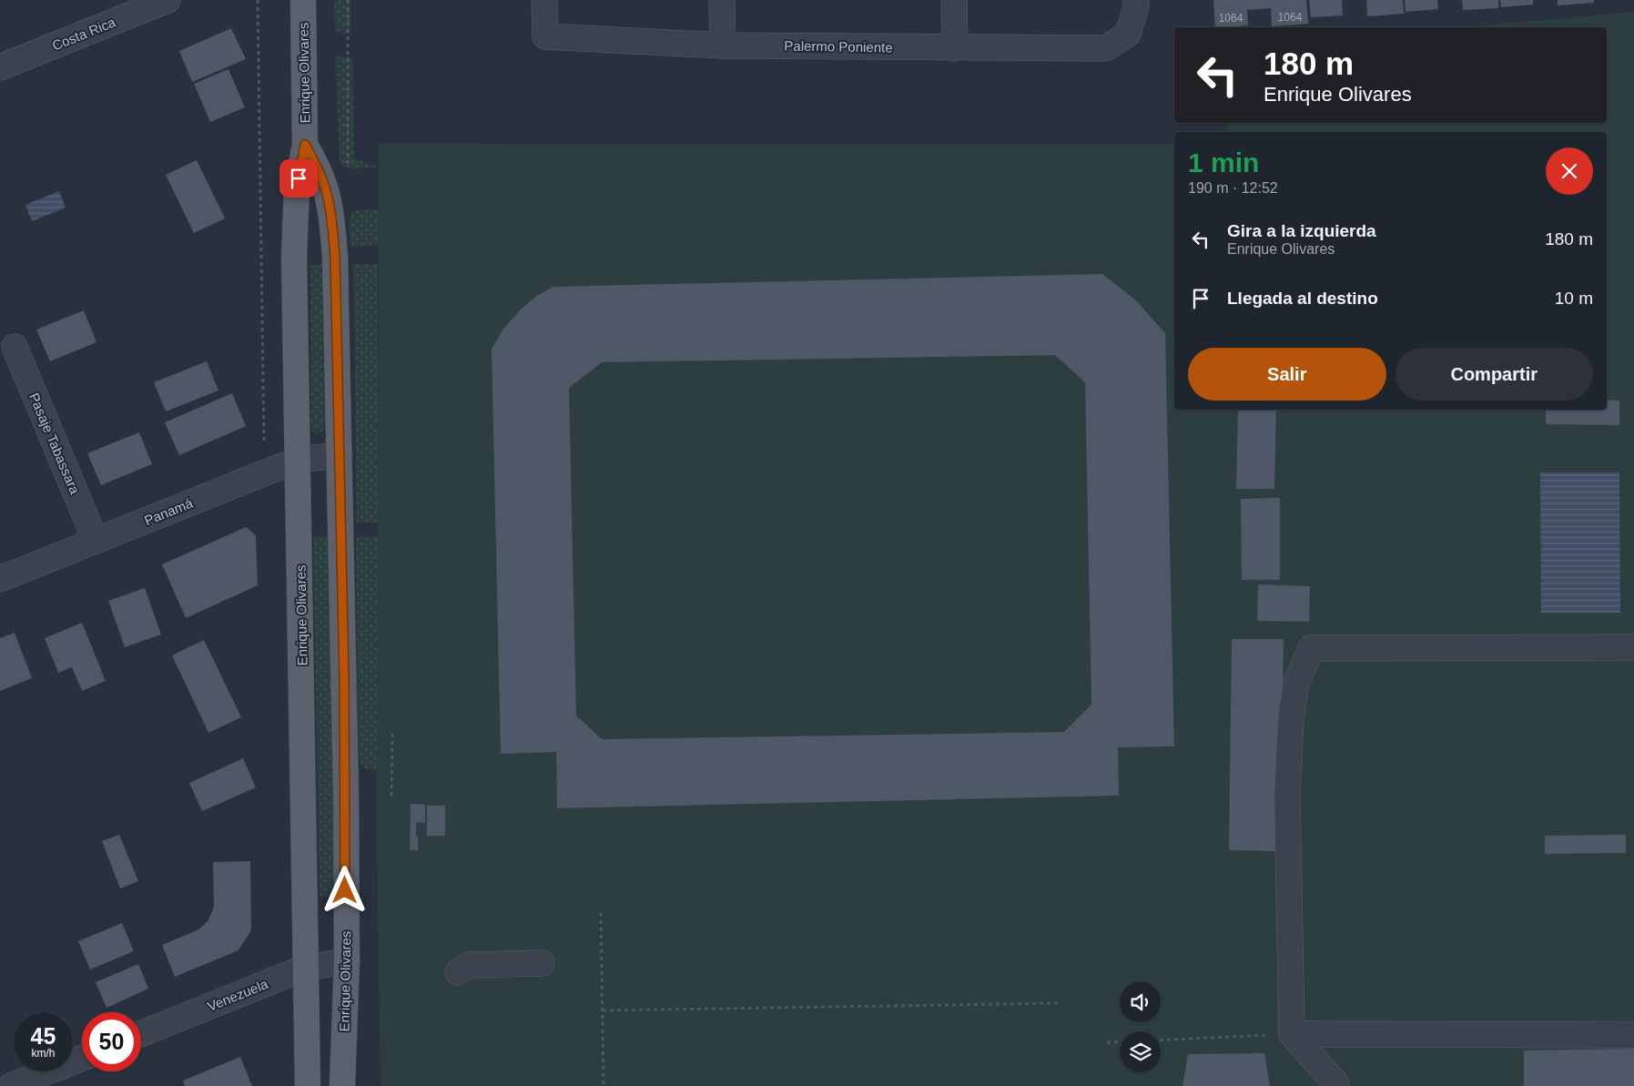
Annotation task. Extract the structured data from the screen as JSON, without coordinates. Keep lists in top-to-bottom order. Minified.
{"streets":{"main road":["Enrique Olivares"],"street":["Costa Rica","Palermo Poniente","Pasaje Tabassara","Panamá","Venezuela"]},"crossings":[["Enrique Olivares","Panamá"],["Enrique Olivares","Venezuela"],["Pasaje Tabassara","Panamá"]],"house_numbers":["1064","1064"],"page":{"turn":["180 m","Enrique Olivares"],"heading":["1 min","190 m · 12:52"],"list":[{"name":"Gira a la izquierda","note":"Enrique Olivares","value":"180 m"},{"name":"Llegada al destino","value":"10 m"}],"buttons":["Salir","Compartir"],"speed":"45 km/h","limit":"50"}}
